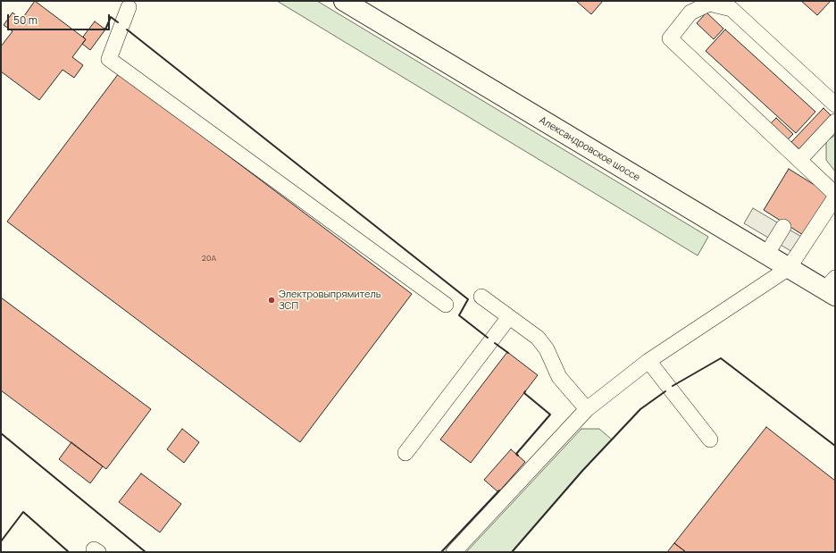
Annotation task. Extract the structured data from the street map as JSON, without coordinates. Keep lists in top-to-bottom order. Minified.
{"streets":{"main road":["Александровское шоссе"]},"places":["Электровыпрямитель ЗСП"],"house_numbers":["20А"],"scale_bar":"50 m"}
